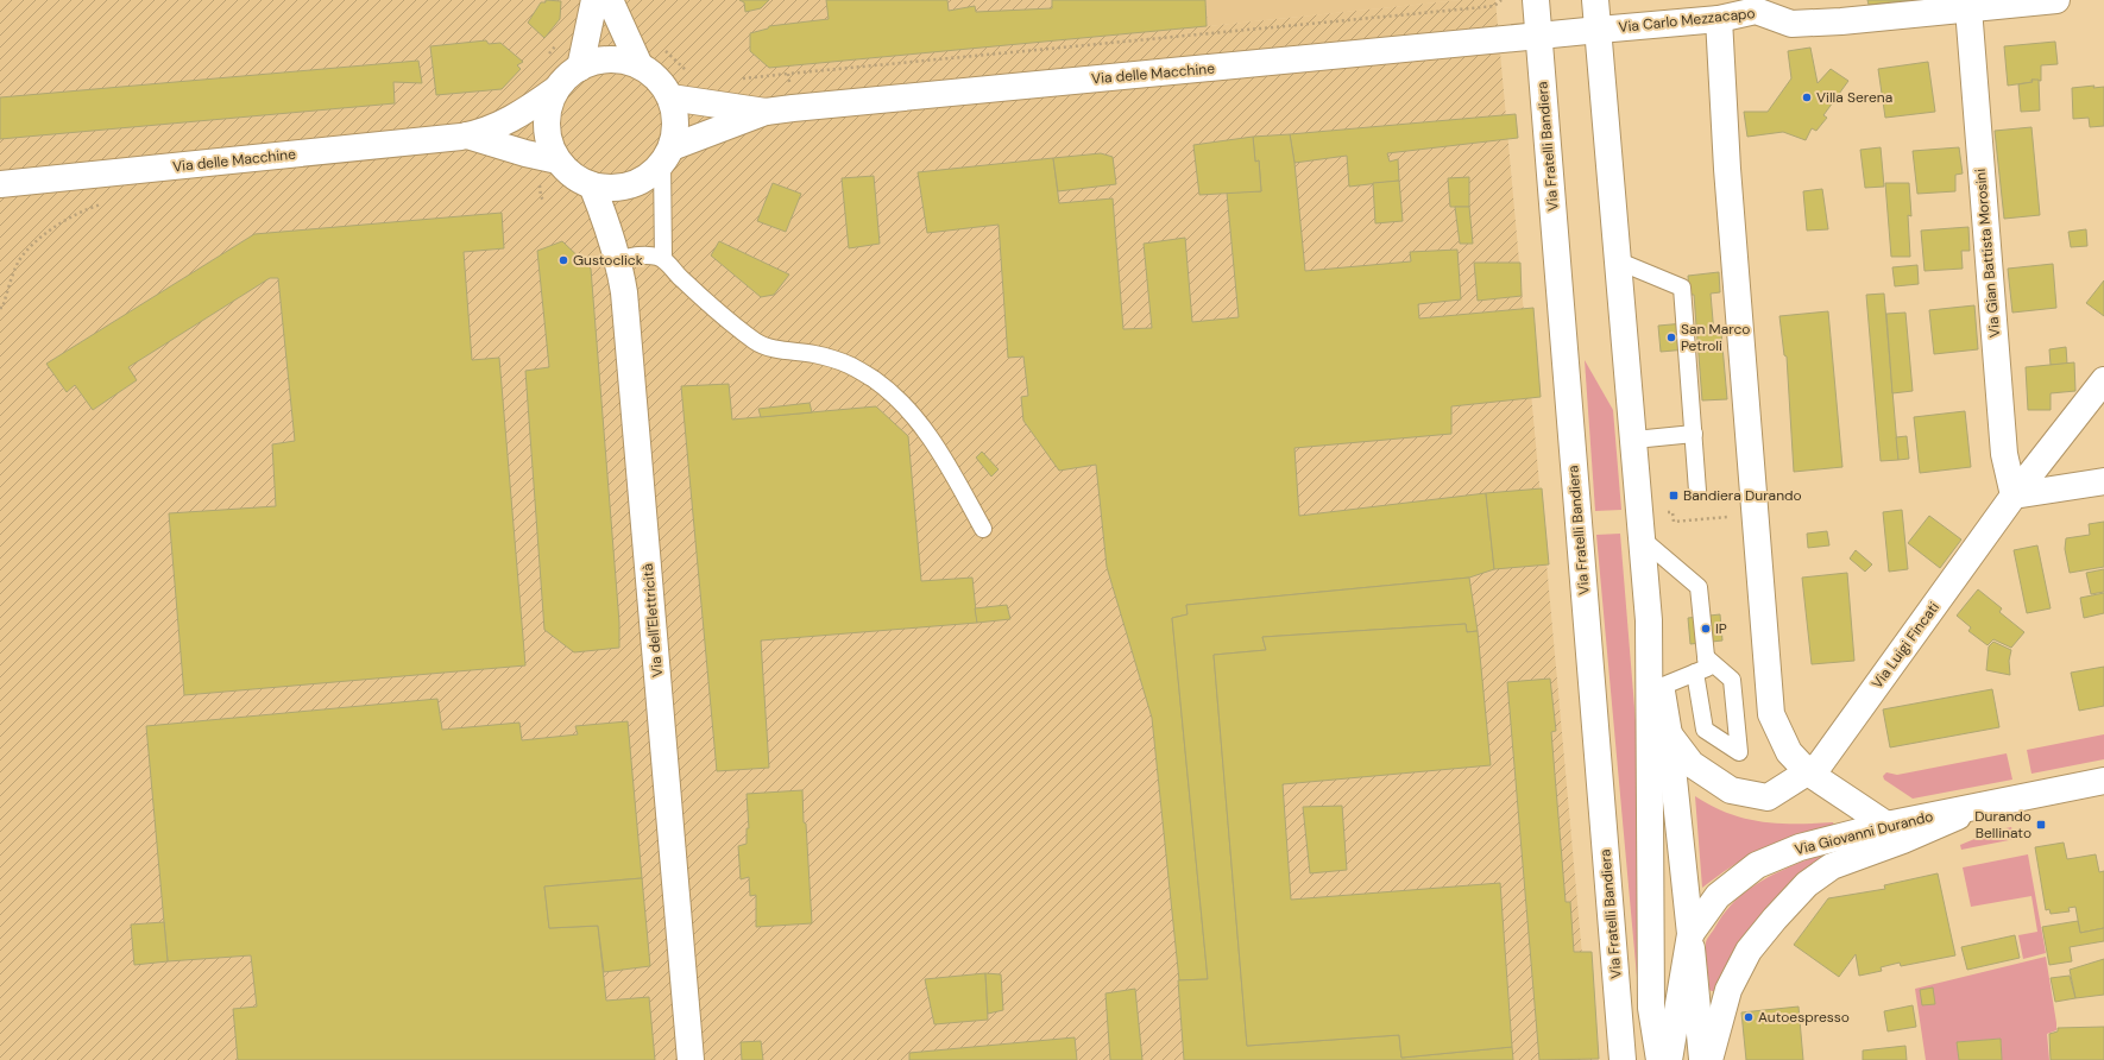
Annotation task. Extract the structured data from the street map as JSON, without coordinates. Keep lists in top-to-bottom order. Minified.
{"streets":{"street":["Via Carlo Mezzacapo","Via delle Macchine","Via Fratelli Bandiera","Via Gian Battista Morosini","Via dell'Elettricità","Via Luigi Fincati","Via Giovanni Durando"]},"crossings":[["Via Carlo Mezzacapo","Via delle Macchine"],["Via Carlo Mezzacapo","Via Fratelli Bandiera"],["Via Carlo Mezzacapo","Via Gian Battista Morosini"],["Via delle Macchine","Via Fratelli Bandiera"],["Via delle Macchine","Via dell'Elettricità"],["Via Gian Battista Morosini","Via Luigi Fincati"]],"places":{"other":["Villa Serena","Gustoclick","San Marco Petroli","IP","Autoespresso"],"transit":["Bandiera Durando","Durando Bellinato"]}}
